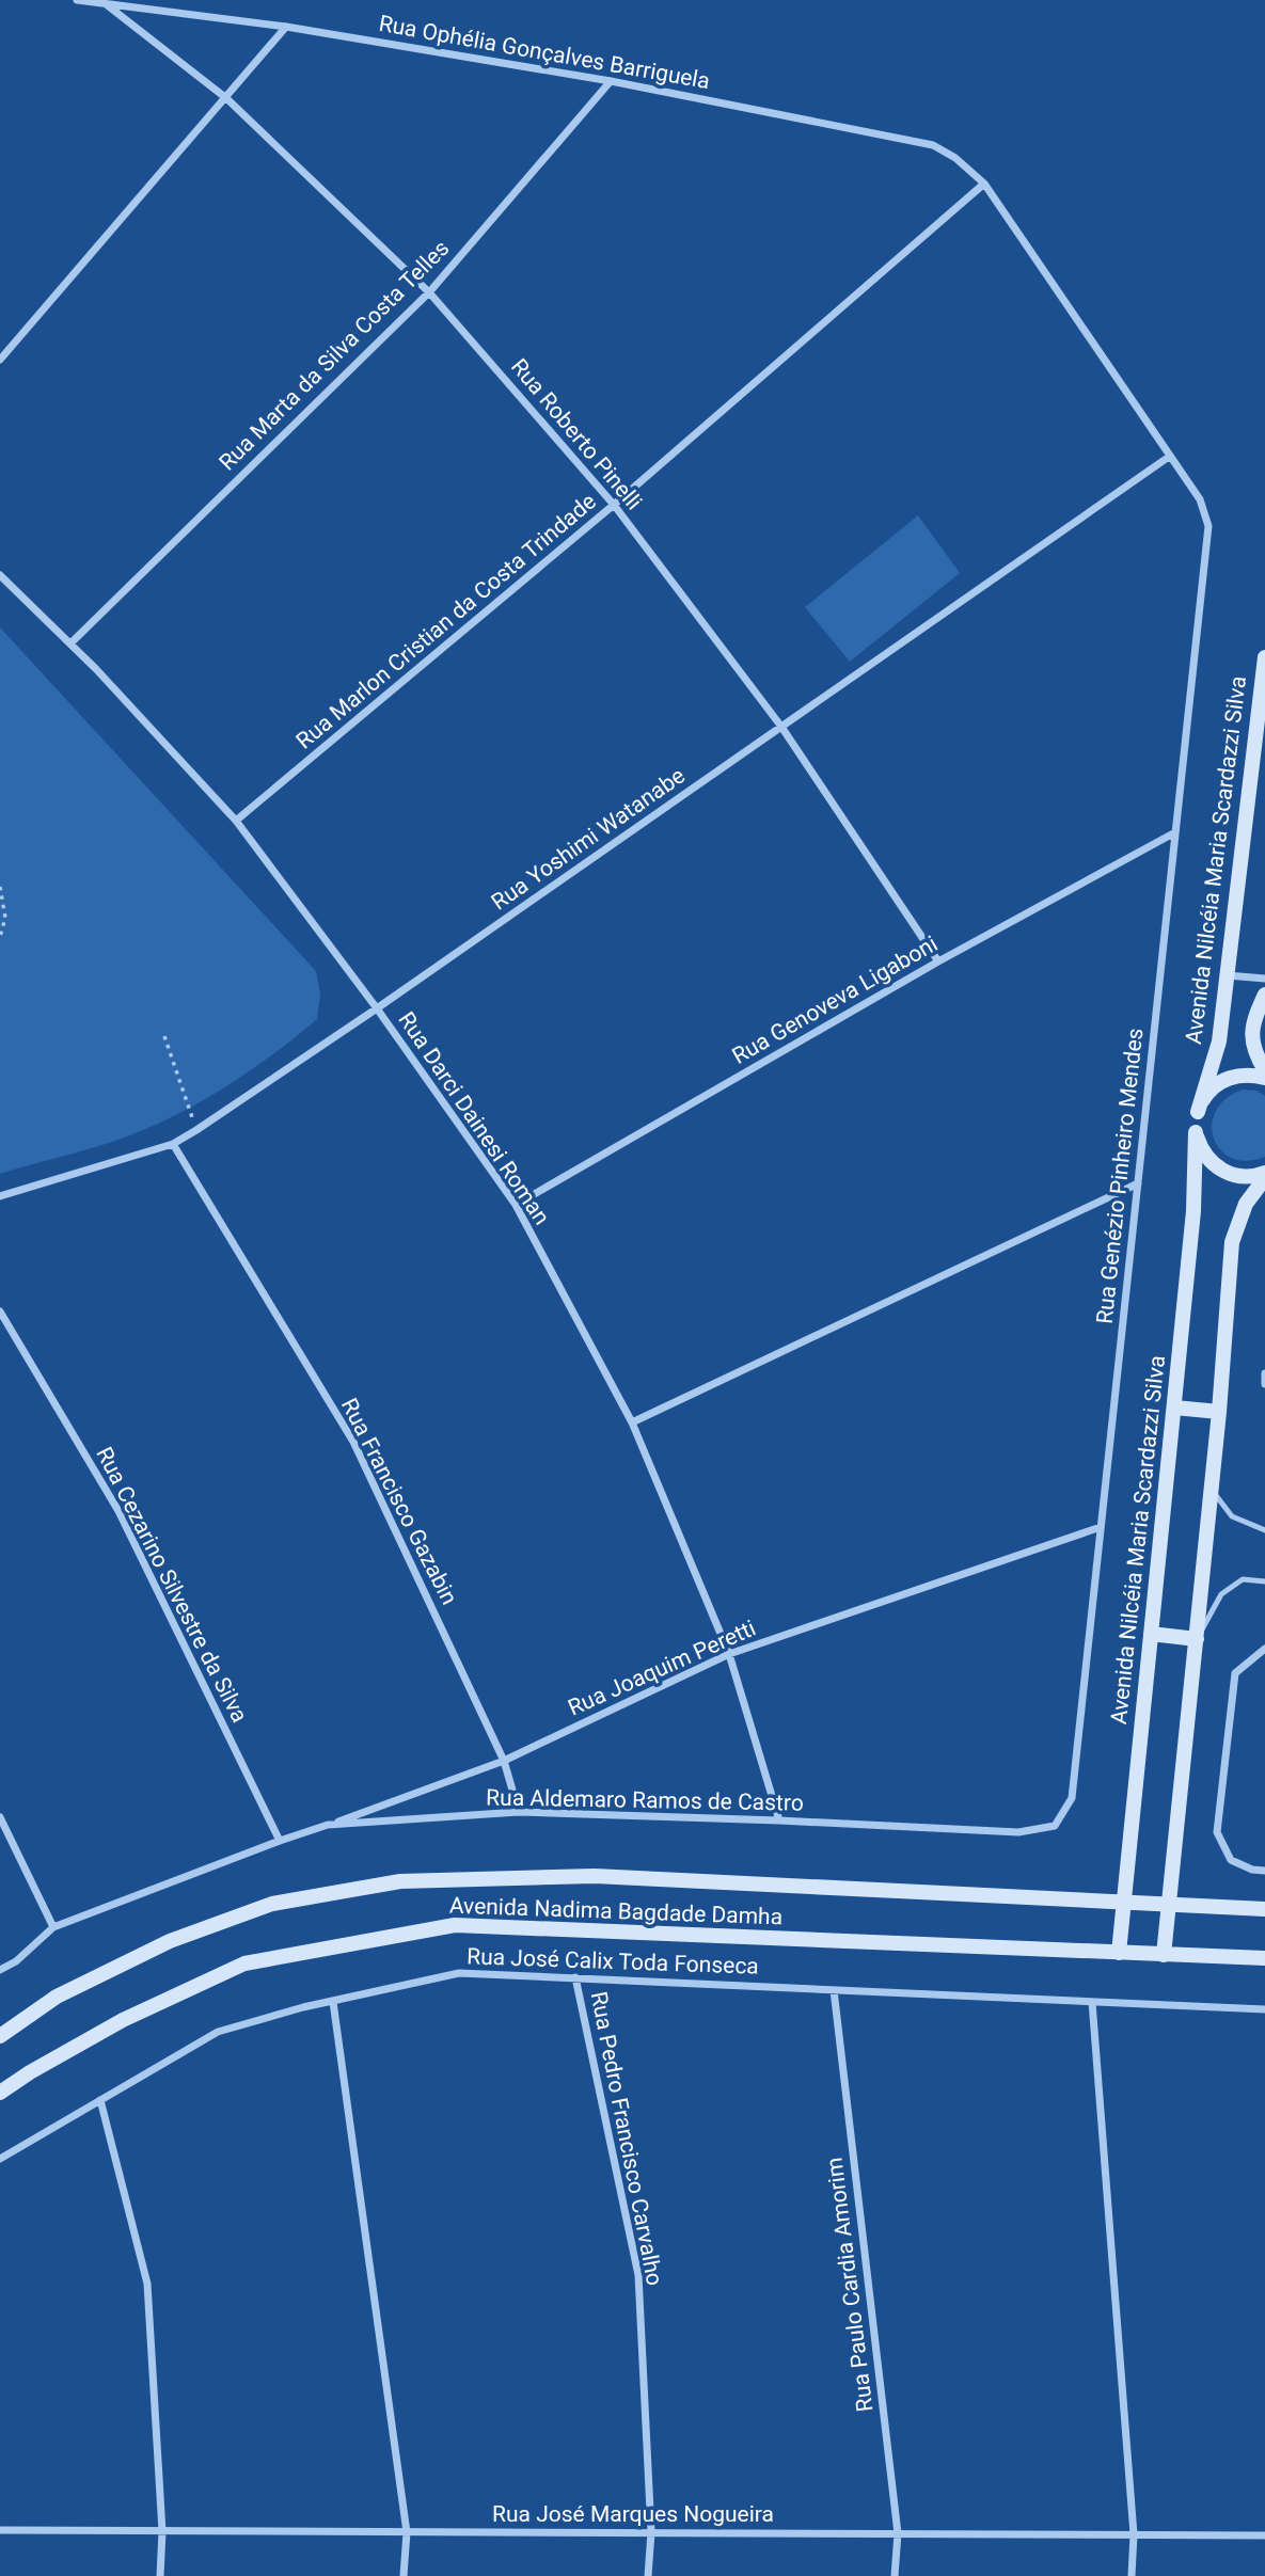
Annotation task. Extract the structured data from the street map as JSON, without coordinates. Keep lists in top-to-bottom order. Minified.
{"streets":{"street":["Rua Ophélia Gonçalves Barriguela","Rua Marta da Silva Costa Telles","Rua Roberto Pinelli","Rua Marlon Cristian da Costa Trindade","Rua Yoshimi Watanabe","Avenida Nilcéia Maria Scardazzi Silva","Rua Genoveva Ligaboni","Rua Darci Dainesi Roman","Rua Genézio Pinheiro Mendes","Rua Francisco Gazabin","Rua Cezarino Silvestre da Silva","Rua Joaquim Peretti","Rua Aldemaro Ramos de Castro","Avenida Nadima Bagdade Damha","Rua José Calix Toda Fonseca","Rua Pedro Francisco Carvalho","Rua Paulo Cardia Amorim","Rua José Marques Nogueira"]},"crossings":[["Rua Ophélia Gonçalves Barriguela","Rua Marta da Silva Costa Telles"],["Rua Ophélia Gonçalves Barriguela","Rua Roberto Pinelli"],["Rua Ophélia Gonçalves Barriguela","Rua Marlon Cristian da Costa Trindade"],["Rua Ophélia Gonçalves Barriguela","Rua Yoshimi Watanabe"],["Rua Ophélia Gonçalves Barriguela","Rua Genézio Pinheiro Mendes"],["Rua Marta da Silva Costa Telles","Rua Roberto Pinelli"],["Rua Marta da Silva Costa Telles","Rua Darci Dainesi Roman"],["Rua Roberto Pinelli","Rua Marlon Cristian da Costa Trindade"],["Rua Roberto Pinelli","Rua Yoshimi Watanabe"],["Rua Roberto Pinelli","Rua Genoveva Ligaboni"],["Rua Marlon Cristian da Costa Trindade","Rua Darci Dainesi Roman"],["Rua Yoshimi Watanabe","Rua Darci Dainesi Roman"],["Rua Yoshimi Watanabe","Rua Francisco Gazabin"],["Avenida Nilcéia Maria Scardazzi Silva","Avenida Nadima Bagdade Damha"],["Rua Genoveva Ligaboni","Rua Darci Dainesi Roman"],["Rua Genoveva Ligaboni","Rua Genézio Pinheiro Mendes"],["Rua Darci Dainesi Roman","Rua Joaquim Peretti"],["Rua Darci Dainesi Roman","Rua Aldemaro Ramos de Castro"],["Rua Genézio Pinheiro Mendes","Rua Joaquim Peretti"],["Rua Genézio Pinheiro Mendes","Rua Aldemaro Ramos de Castro"],["Rua Francisco Gazabin","Rua Joaquim Peretti"],["Rua Francisco Gazabin","Rua Aldemaro Ramos de Castro"],["Rua Cezarino Silvestre da Silva","Rua Aldemaro Ramos de Castro"],["Rua Joaquim Peretti","Rua Aldemaro Ramos de Castro"],["Rua José Calix Toda Fonseca","Rua Pedro Francisco Carvalho"],["Rua José Calix Toda Fonseca","Rua Paulo Cardia Amorim"],["Rua Pedro Francisco Carvalho","Rua José Marques Nogueira"],["Rua Paulo Cardia Amorim","Rua José Marques Nogueira"]]}
